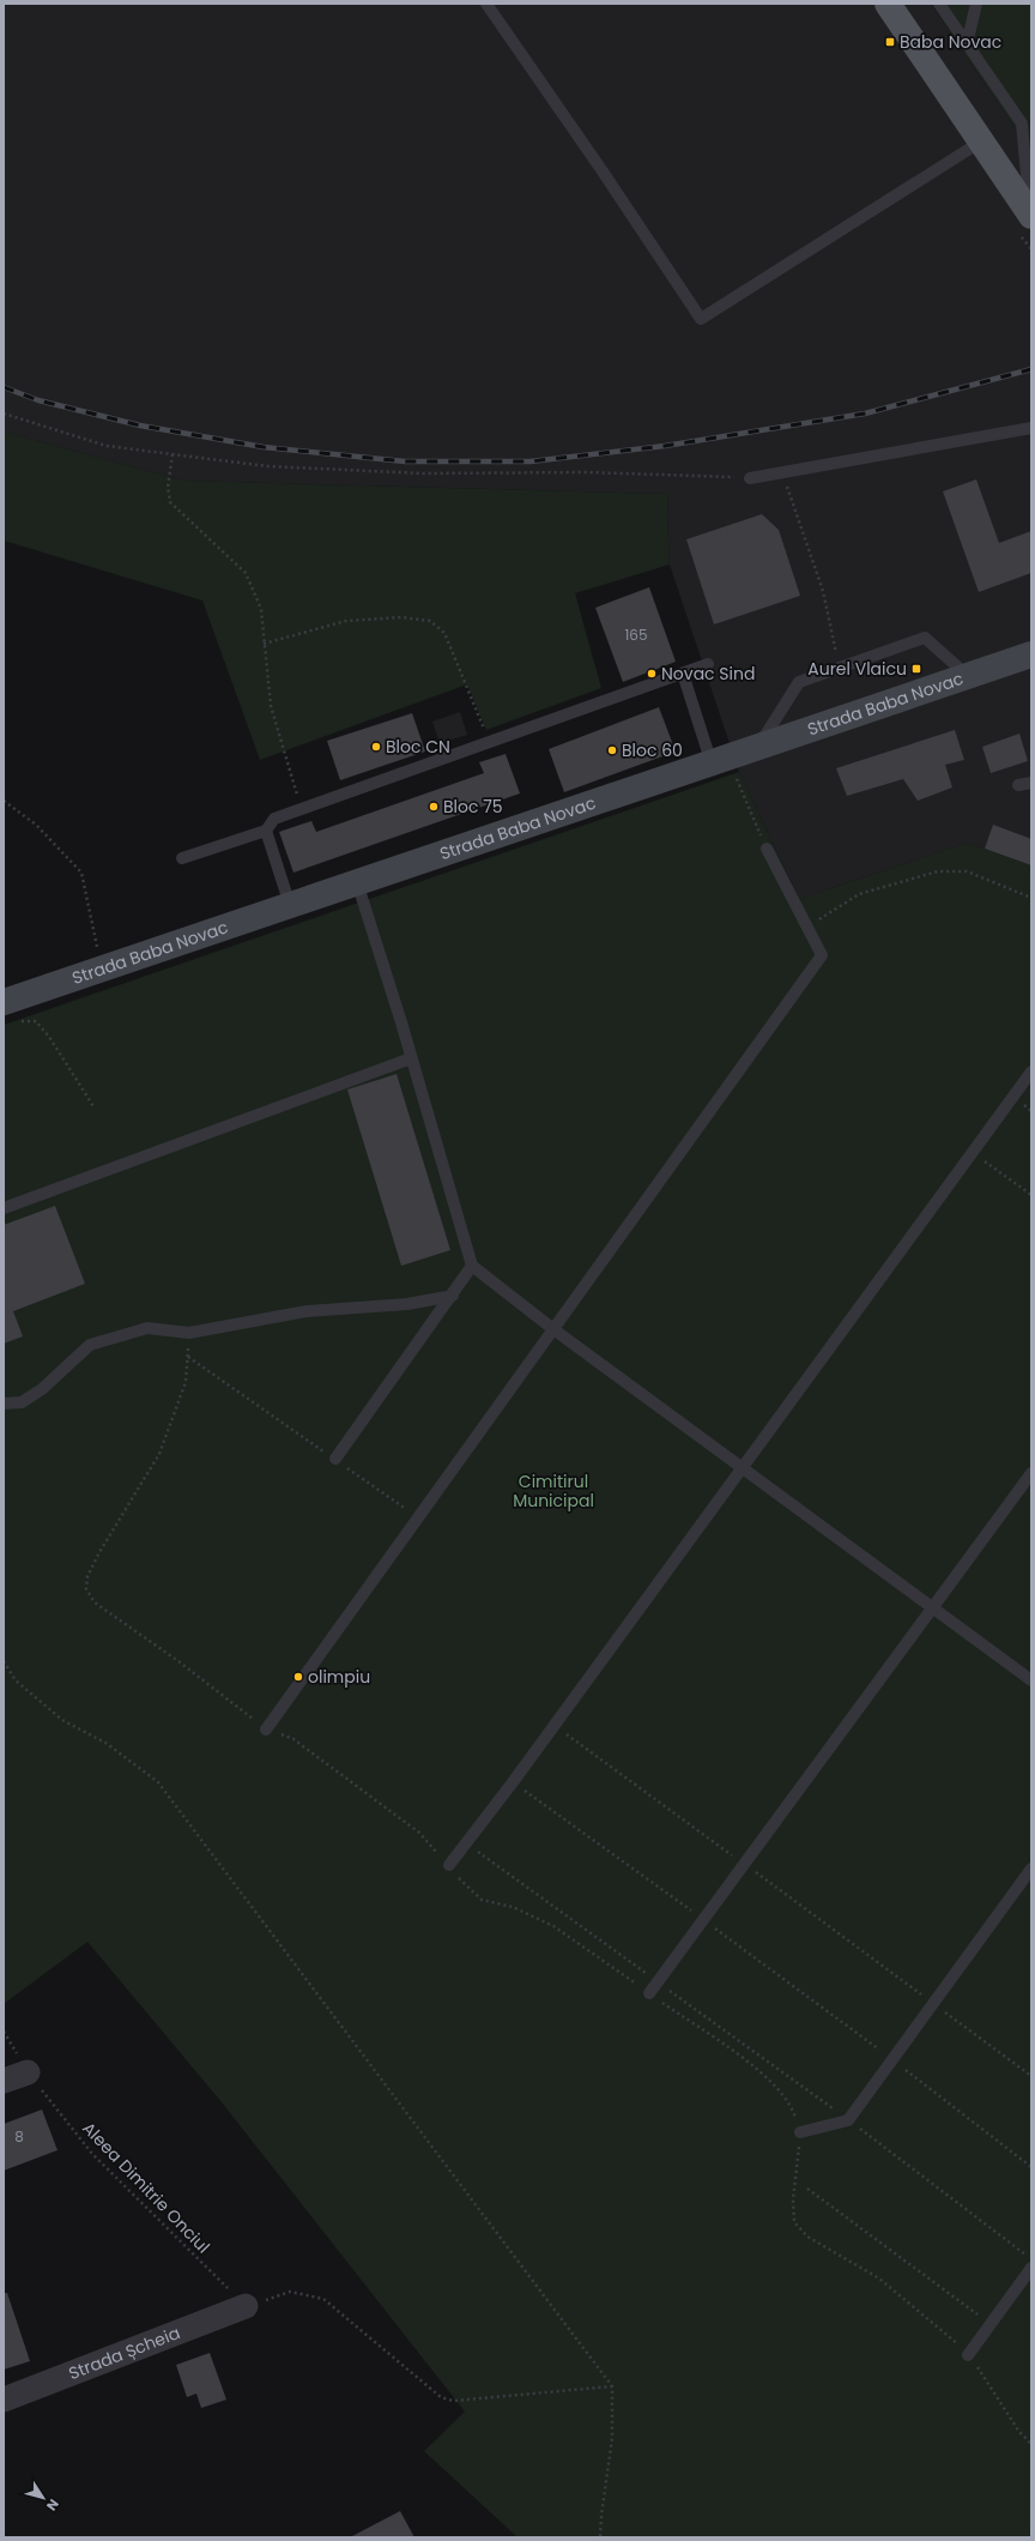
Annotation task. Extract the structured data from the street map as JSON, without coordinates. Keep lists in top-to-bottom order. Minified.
{"streets":{"main road":["Strada Baba Novac"],"street":["Strada Șcheia"],"path":["Aleea Dimitrie Onciul"]},"crossings":[["Aleea Dimitrie Onciul","Strada Șcheia"]],"parks":["Cimitirul Municipal"],"places":{"transit":["Baba Novac","Aurel Vlaicu"],"other":["Novac Sind","Bloc CN","Bloc 60","Bloc 75","olimpiu"]},"house_numbers":["165","8"],"north":"bottom right"}
